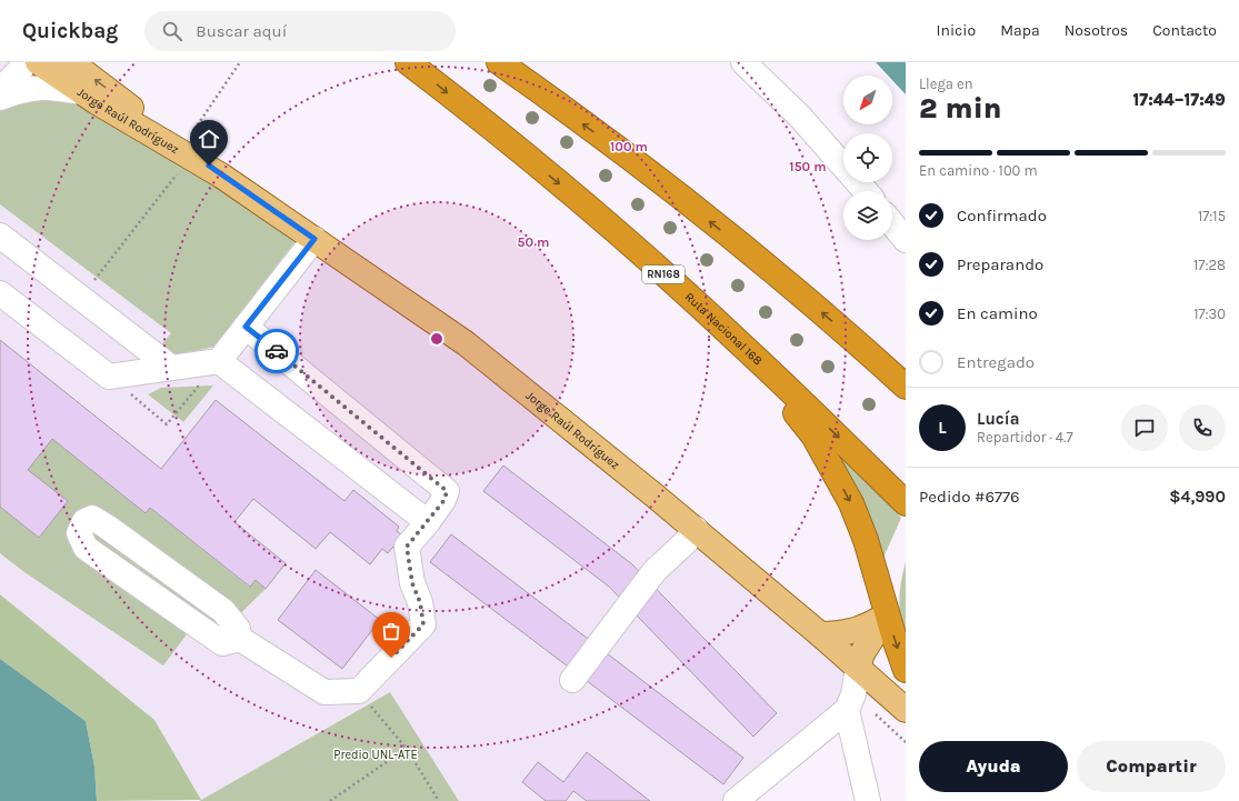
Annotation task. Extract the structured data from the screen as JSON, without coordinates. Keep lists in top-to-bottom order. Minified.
{"streets":{"highway":["RN168","Ruta Nacional 168"],"main road":["Jorge Raúl Rodríguez"]},"parks":["Predio UNL-ATE"],"north":"bottom left","page":{"header":"Quickbag","search":"Buscar aquí","nav":["Inicio","Mapa","Nosotros","Contacto"],"heading":["2 min","Llega en","17:44–17:49"],"panel":["Lucía","Repartidor · 4.7","Pedido #6776","$4,990"],"bar":"En camino · 100 m","list":[["Confirmado","17:15"],["Preparando","17:28"],["En camino","17:30"],"Entregado"],"round":"L","buttons":["Ayuda","Compartir"]},"rings":["100 m","150 m","50 m"]}
